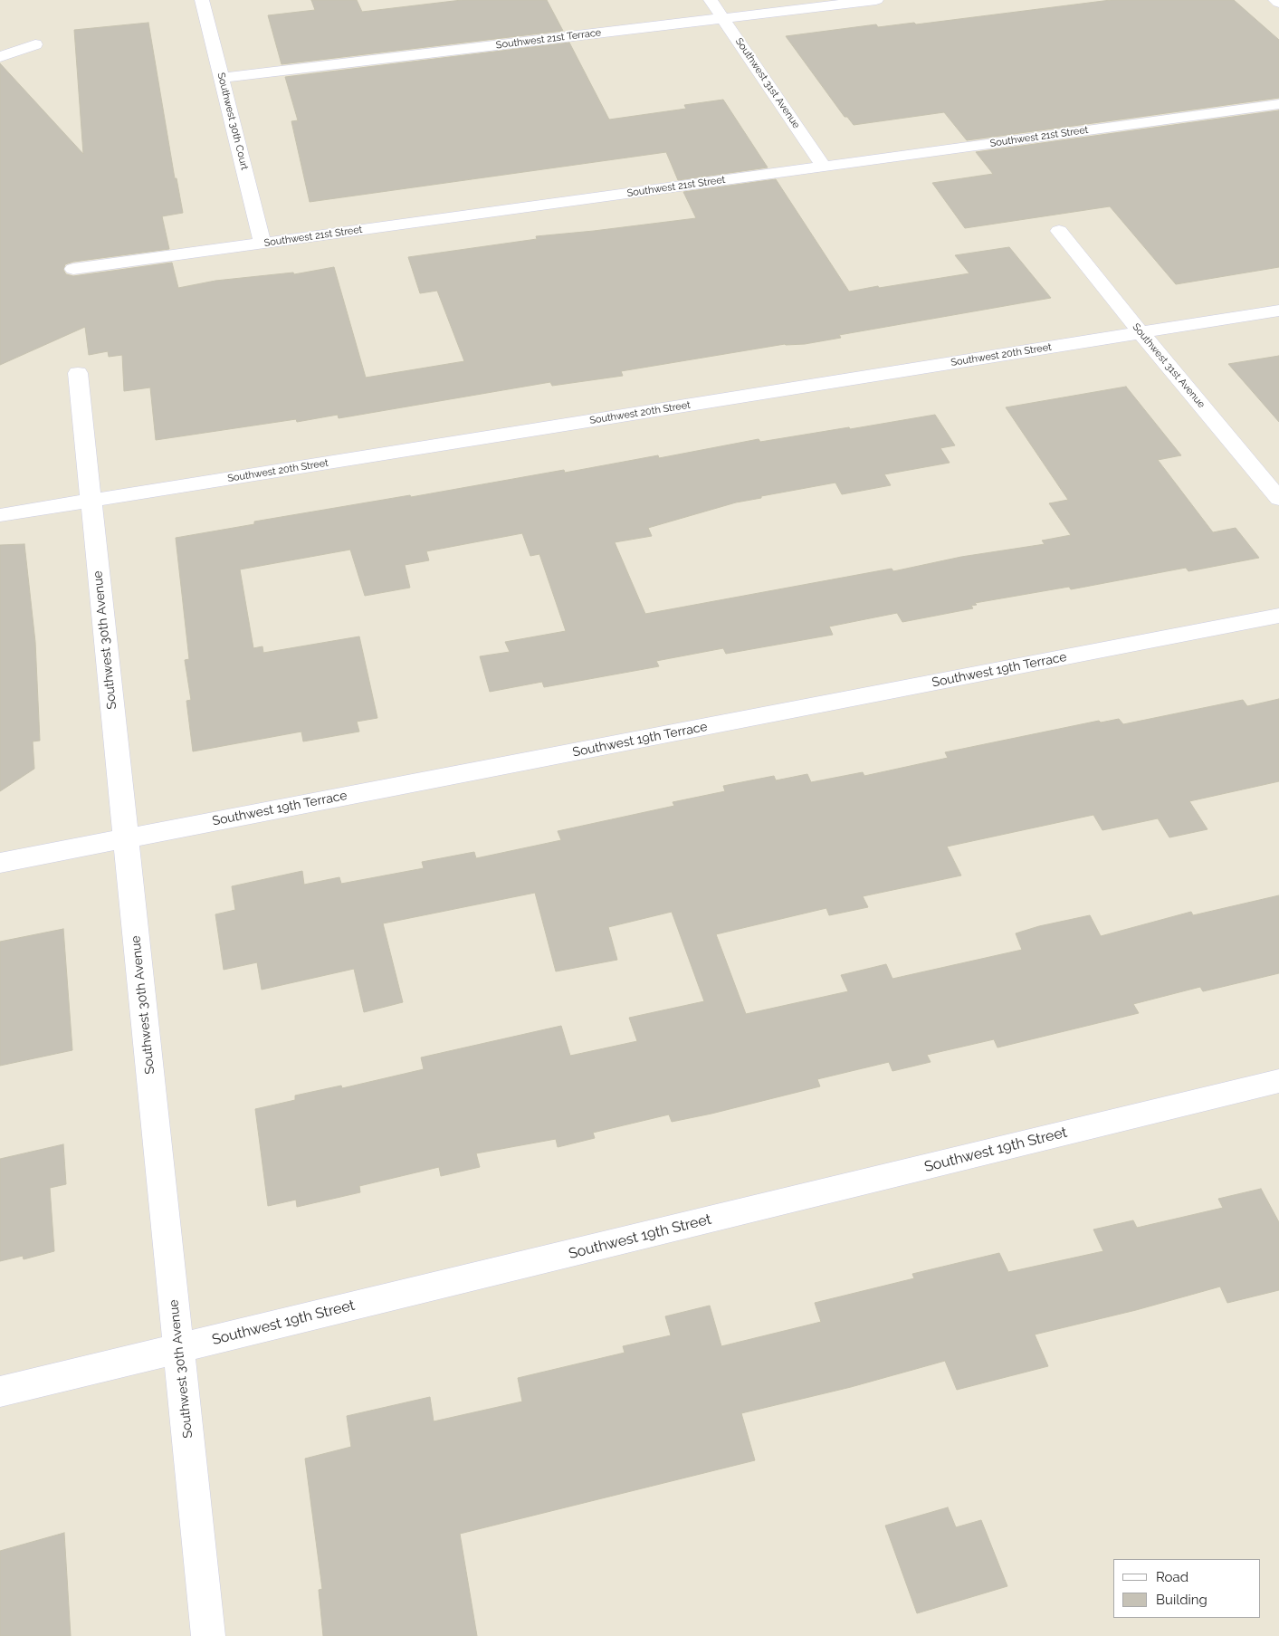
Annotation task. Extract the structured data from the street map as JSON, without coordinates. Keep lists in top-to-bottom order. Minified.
{"streets":{"street":["Southwest 21st Terrace","Southwest 31st Avenue","Southwest 30th Court","Southwest 21st Street","Southwest 20th Street","Southwest 30th Avenue","Southwest 19th Terrace","Southwest 19th Street"]},"crossings":[["Southwest 21st Terrace","Southwest 31st Avenue"],["Southwest 21st Terrace","Southwest 30th Court"],["Southwest 31st Avenue","Southwest 21st Street"],["Southwest 31st Avenue","Southwest 20th Street"],["Southwest 30th Court","Southwest 21st Street"],["Southwest 20th Street","Southwest 30th Avenue"],["Southwest 30th Avenue","Southwest 19th Terrace"],["Southwest 30th Avenue","Southwest 19th Street"]],"legend":["Road","Building"]}
